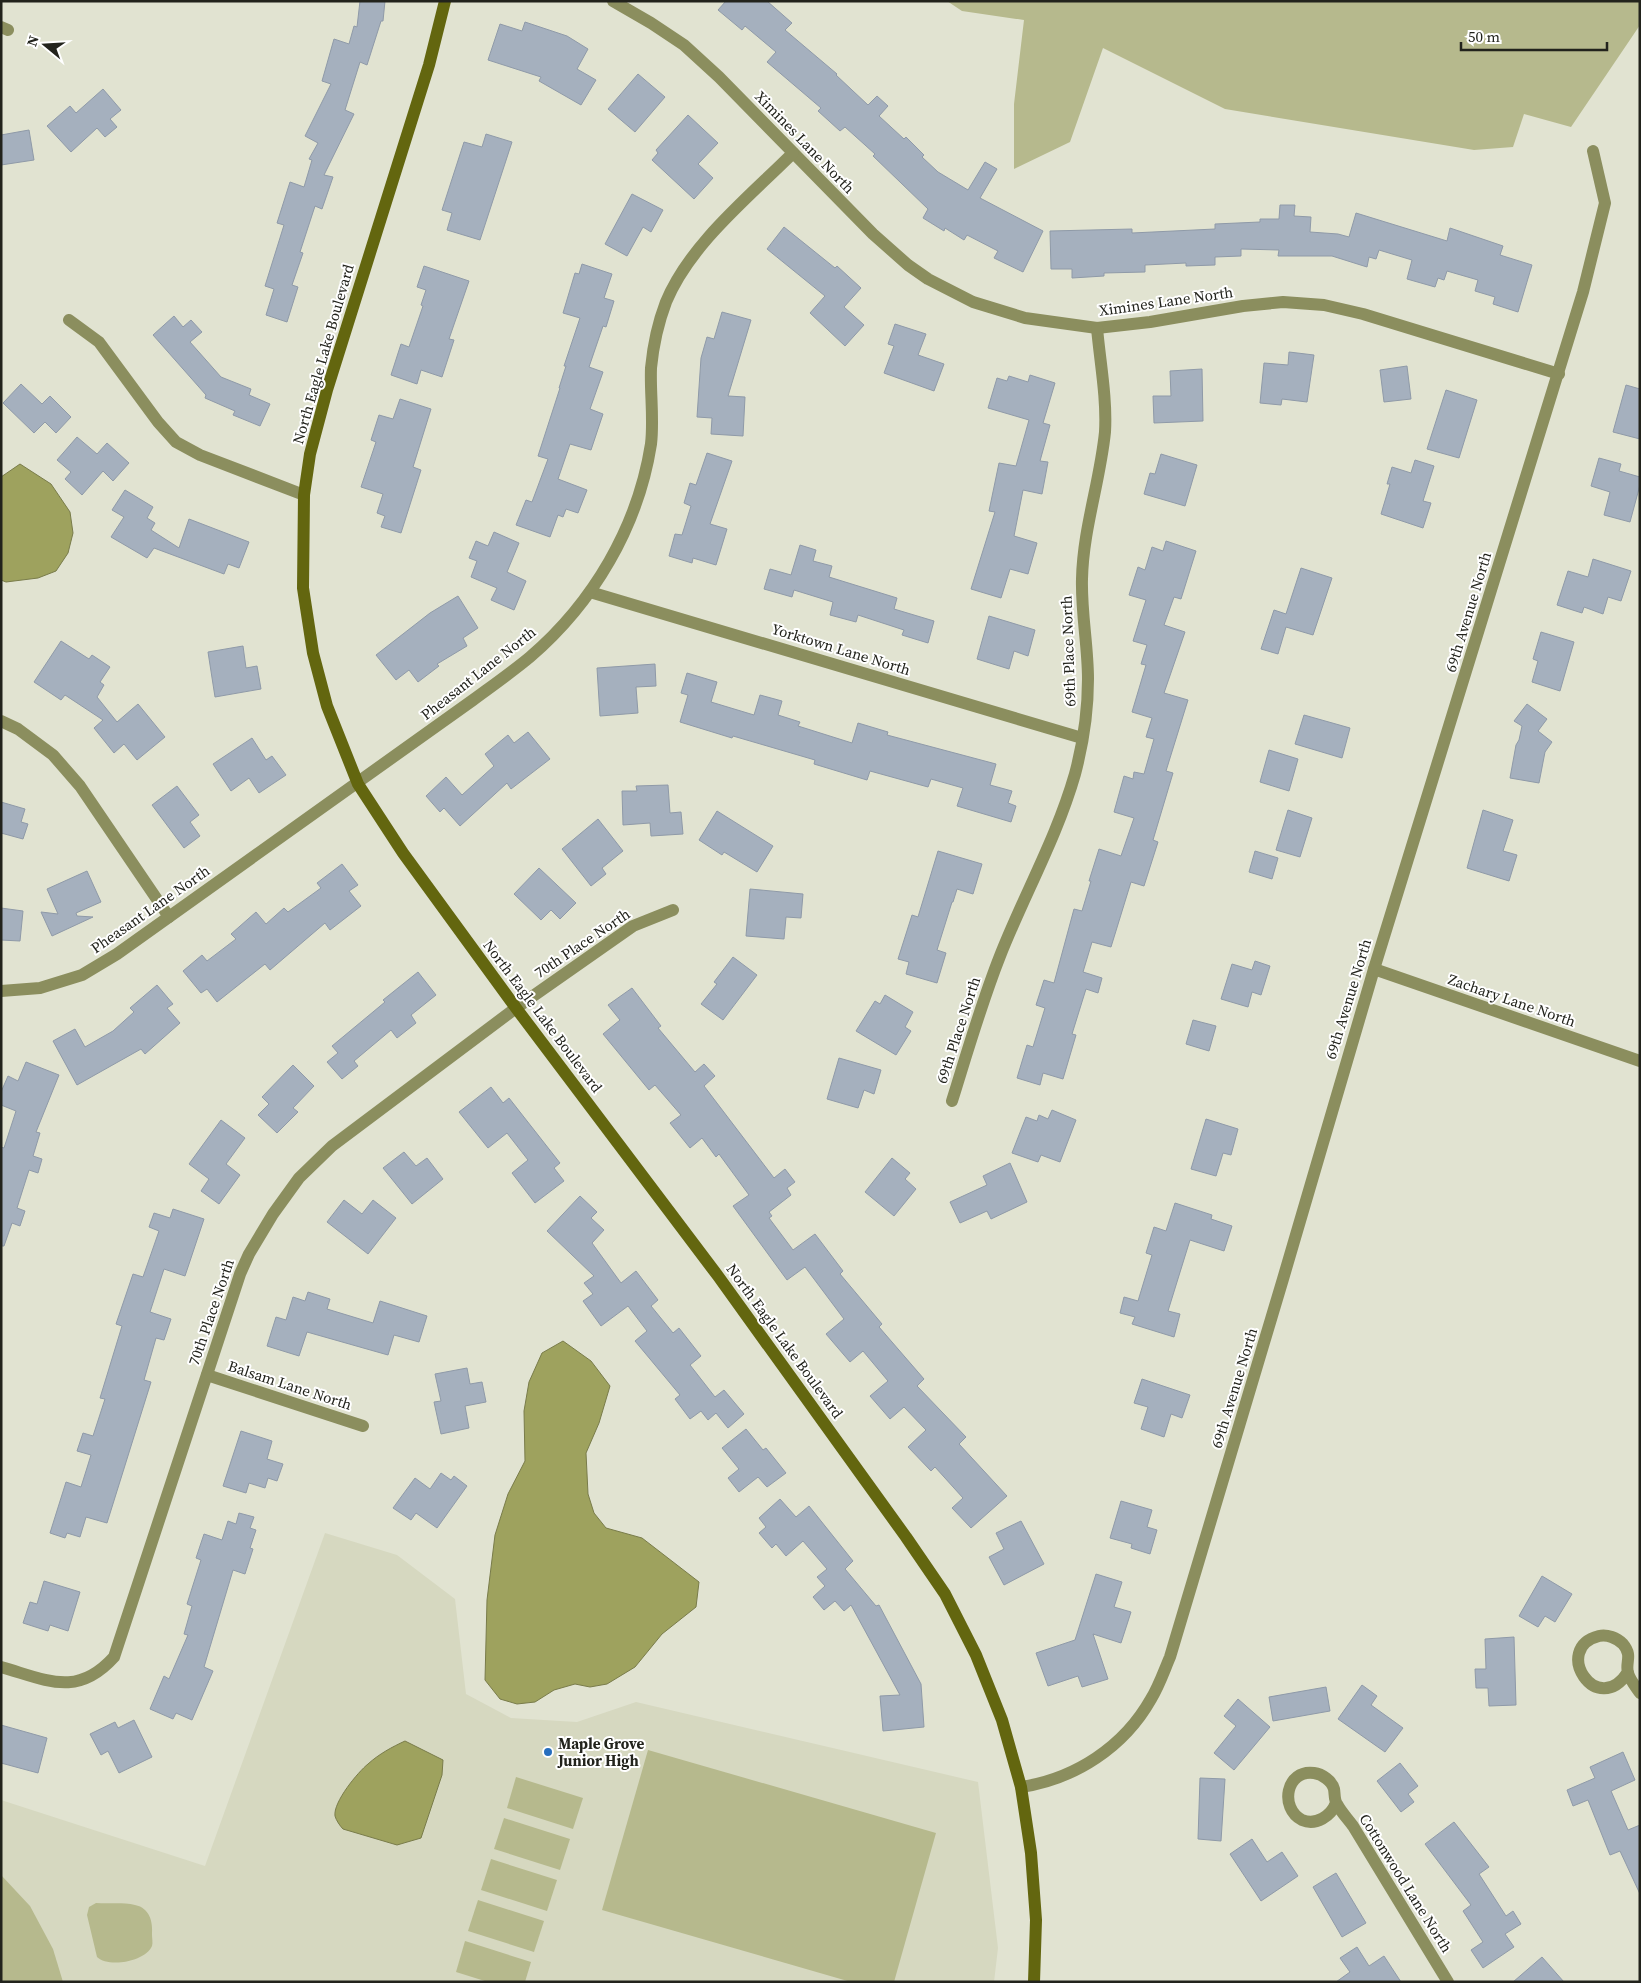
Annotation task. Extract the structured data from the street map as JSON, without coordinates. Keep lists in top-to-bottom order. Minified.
{"streets":{"street":["Ximines Lane North","North Eagle Lake Boulevard","69th Avenue North","Yorktown Lane North","69th Place North","Pheasant Lane North","70th Place North","Zachary Lane North","Balsam Lane North","Cottonwood Lane North"]},"crossings":[["Ximines Lane North","69th Avenue North"],["Ximines Lane North","69th Place North"],["Ximines Lane North","Pheasant Lane North"],["North Eagle Lake Boulevard","69th Avenue North"],["North Eagle Lake Boulevard","Pheasant Lane North"],["North Eagle Lake Boulevard","70th Place North"],["69th Avenue North","Zachary Lane North"],["Yorktown Lane North","69th Place North"],["Yorktown Lane North","Pheasant Lane North"],["70th Place North","Balsam Lane North"]],"places":["Maple Grove Junior High"],"scale_bar":"50 m","north":"left"}
